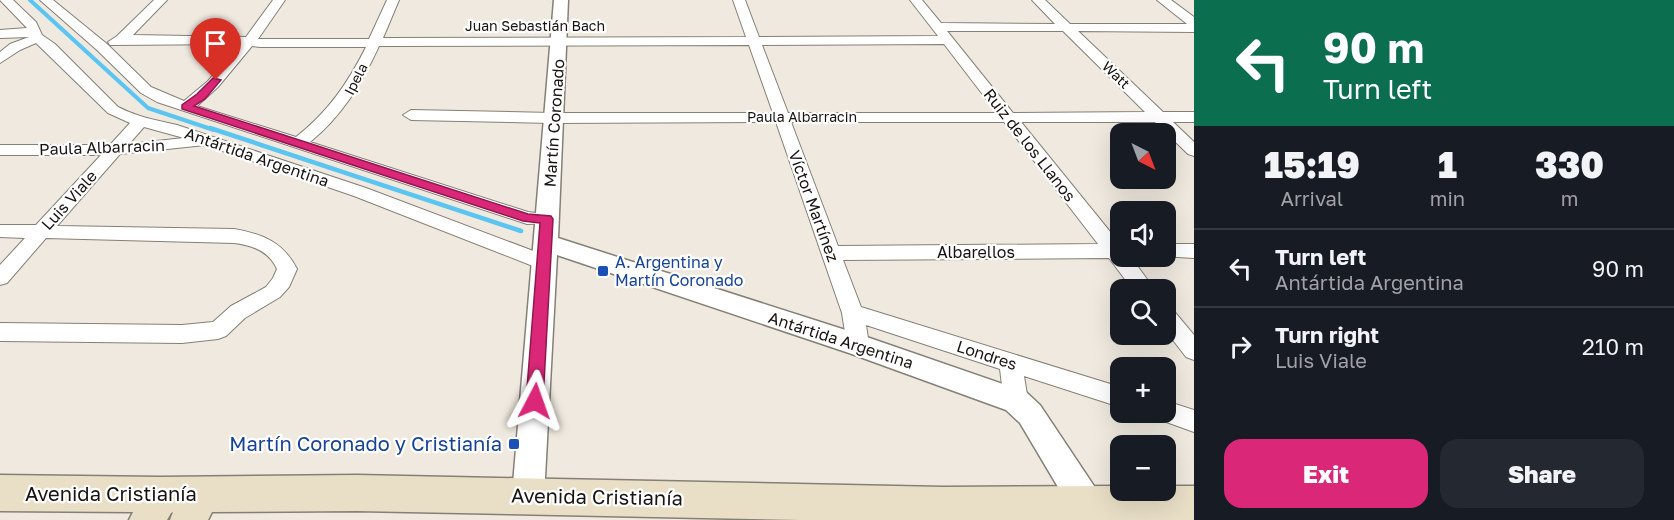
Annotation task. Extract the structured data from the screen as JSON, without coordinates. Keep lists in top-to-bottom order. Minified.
{"streets":{"main road":["Avenida Cristianía"],"street":["Juan Sebastián Bach","Watt","Ipela","Paula Albarracin","Martín Coronado","Ruiz de los Llanos","Antártida Argentina","Luis Viale","Víctor Martínez","Albarellos","Londres"]},"crossings":[["Juan Sebastián Bach","Watt"],["Juan Sebastián Bach","Ipela"],["Juan Sebastián Bach","Martín Coronado"],["Juan Sebastián Bach","Ruiz de los Llanos"],["Juan Sebastián Bach","Víctor Martínez"],["Watt","Paula Albarracin"],["Ipela","Antártida Argentina"],["Paula Albarracin","Martín Coronado"],["Paula Albarracin","Ruiz de los Llanos"],["Paula Albarracin","Antártida Argentina"],["Paula Albarracin","Luis Viale"],["Paula Albarracin","Víctor Martínez"],["Martín Coronado","Antártida Argentina"],["Martín Coronado","Avenida Cristianía"],["Antártida Argentina","Luis Viale"],["Antártida Argentina","Víctor Martínez"],["Antártida Argentina","Avenida Cristianía"],["Víctor Martínez","Albarellos"],["Víctor Martínez","Londres"]],"places":{"transit":["A. Argentina y Martín Coronado","Martín Coronado y Cristianía"]},"north":"bottom right","page":{"turn":["90 m","Turn left"],"map_buttons":["+","−"],"eta":["15:19","Arrival","1","min","330","m"],"list":[{"name":"Turn left","note":"Antártida Argentina","value":"90 m"},{"name":"Turn right","note":"Luis Viale","value":"210 m"}],"buttons":["Exit","Share"]}}
